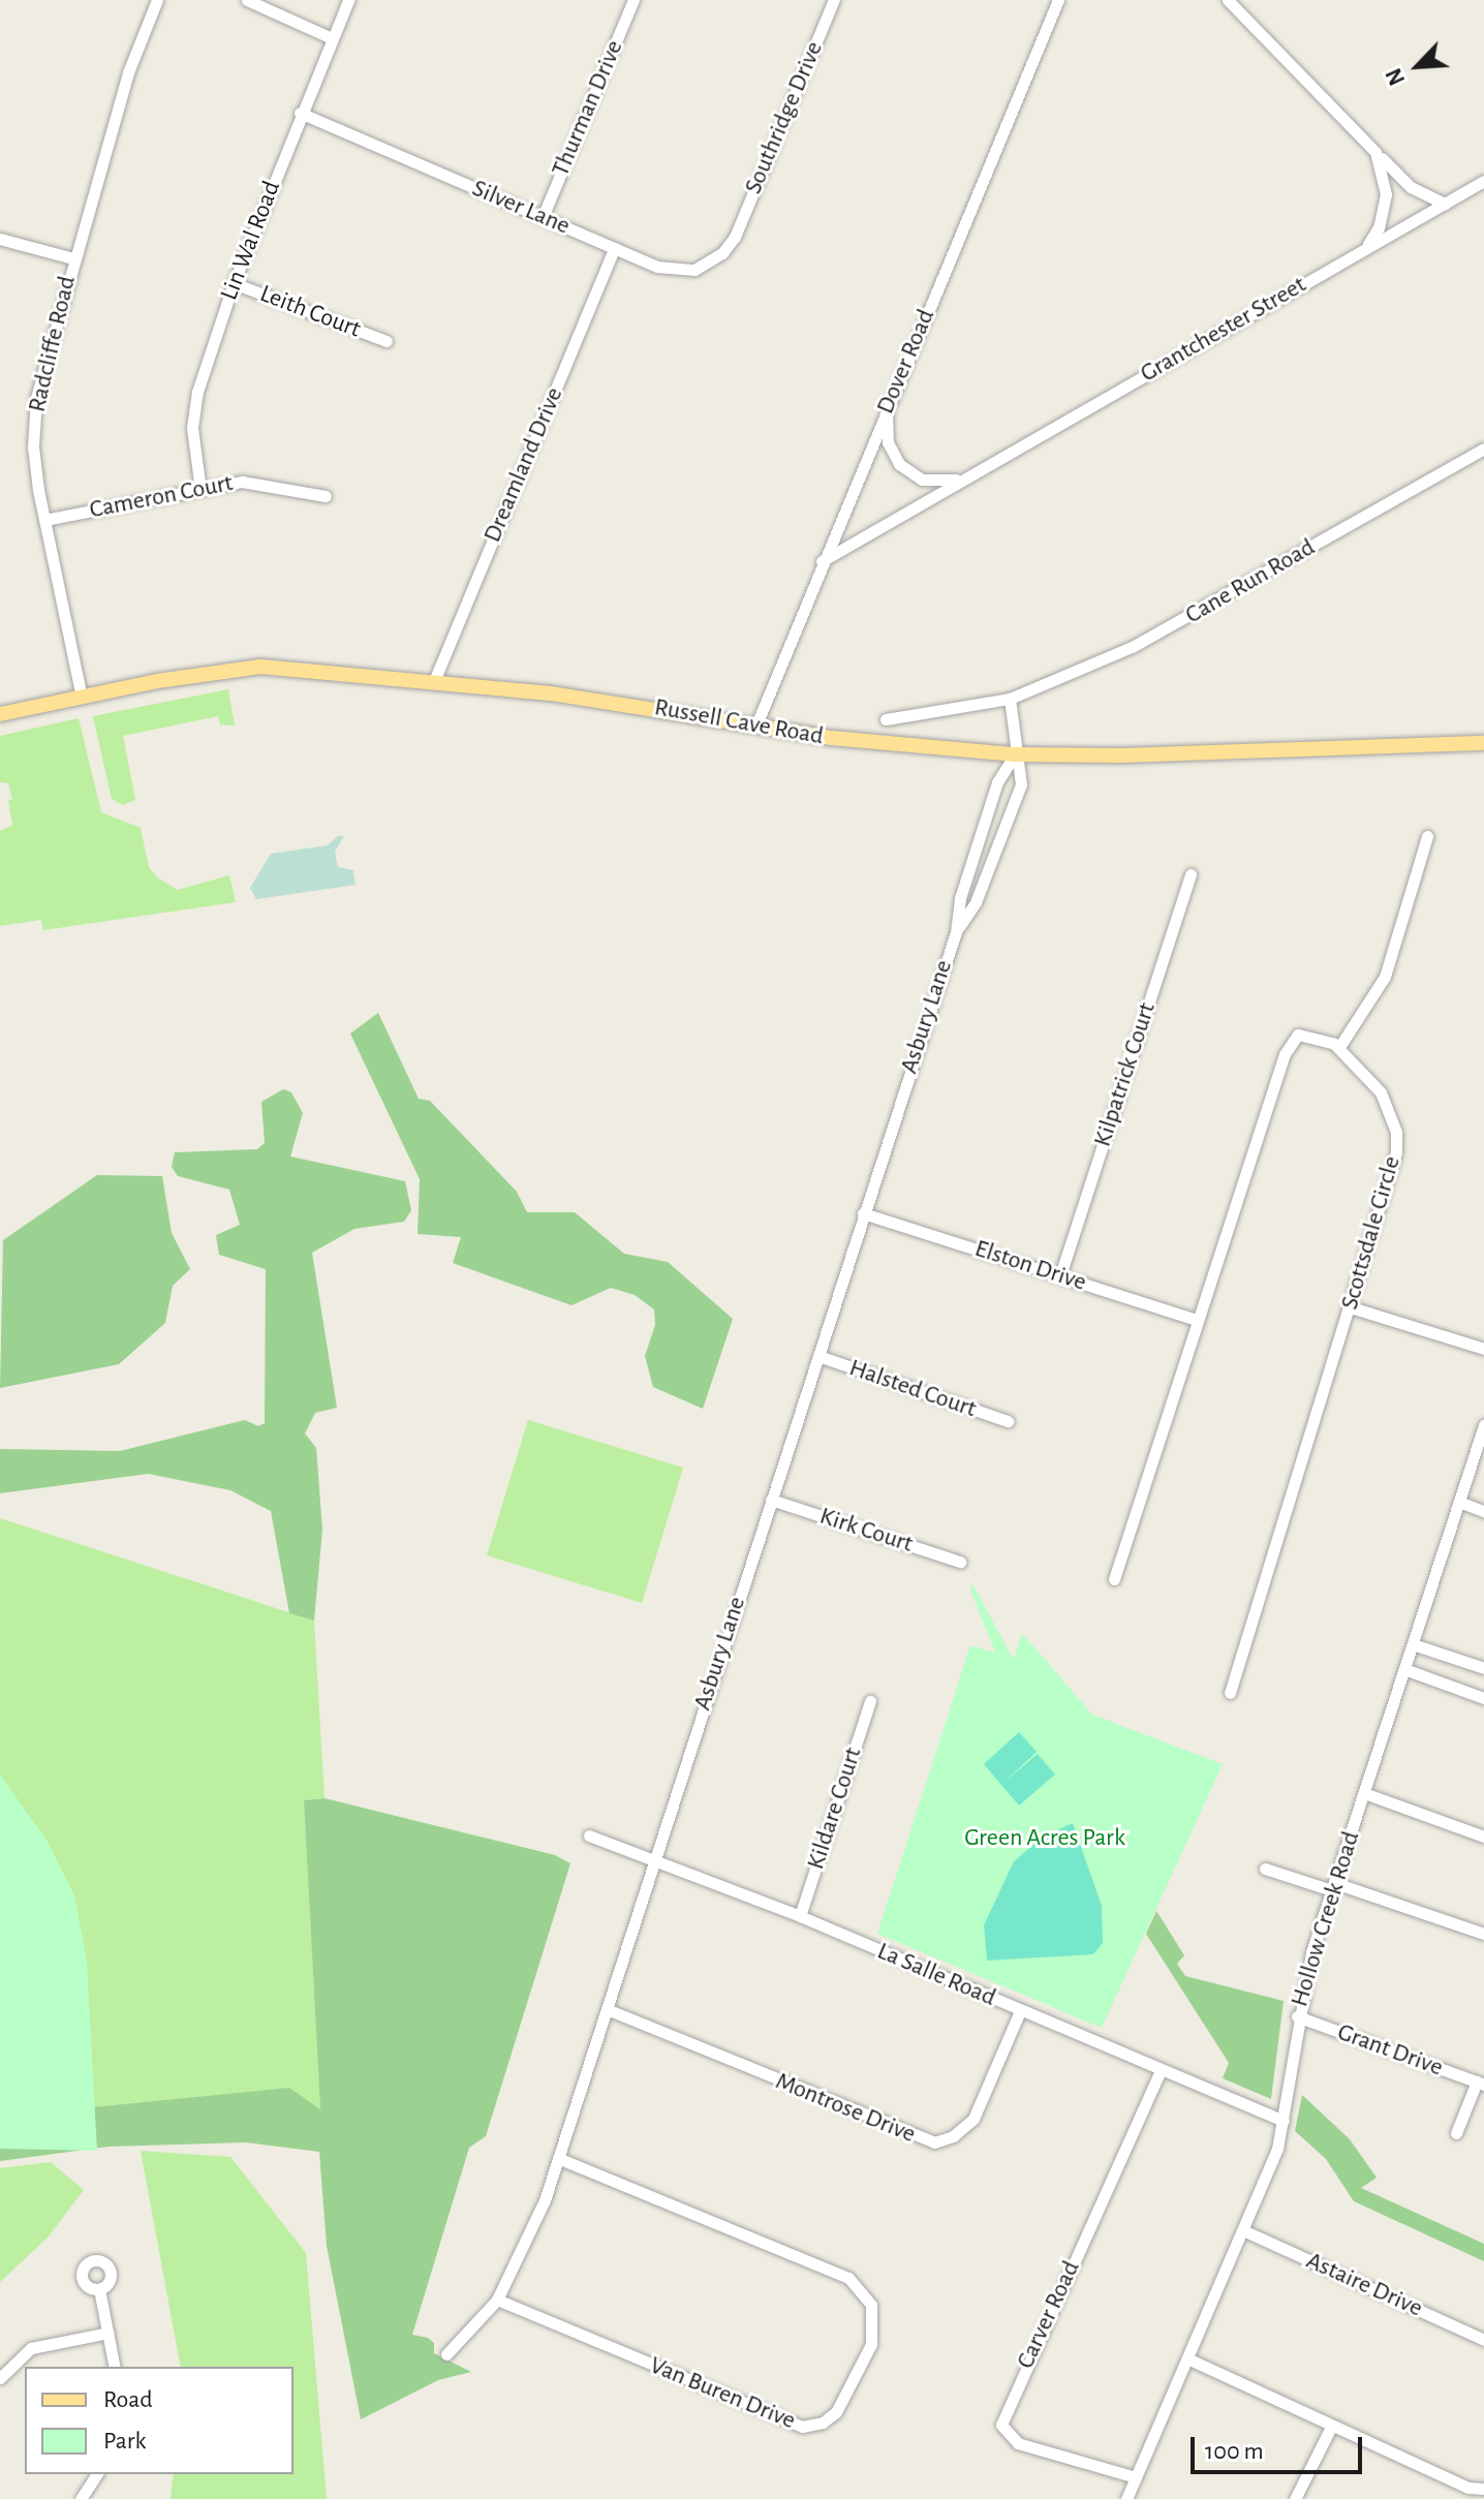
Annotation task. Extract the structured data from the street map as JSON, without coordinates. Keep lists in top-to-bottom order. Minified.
{"streets":{"main road":["Russell Cave Road"],"street":["Thurman Drive","Southridge Drive","Silver Lane","Lin Wal Road","Leith Court","Grantchester Street","Radcliffe Road","Dover Road","Dreamland Drive","Cameron Court","Cane Run Road","Asbury Lane","Kilpatrick Court","Scottsdale Circle","Elston Drive","Halsted Court","Kirk Court","Kildare Court","Hollow Creek Road","La Salle Road","Grant Drive","Montrose Drive","Astaire Drive","Carver Road","Van Buren Drive"]},"crossings":[["Thurman Drive","Silver Lane"],["Southridge Drive","Silver Lane"],["Silver Lane","Lin Wal Road"],["Silver Lane","Dreamland Drive"],["Lin Wal Road","Leith Court"],["Lin Wal Road","Cameron Court"],["Grantchester Street","Dover Road"],["Radcliffe Road","Cameron Court"],["Radcliffe Road","Russell Cave Road"],["Dover Road","Russell Cave Road"],["Dreamland Drive","Russell Cave Road"],["Russell Cave Road","Asbury Lane"],["Asbury Lane","Elston Drive"],["Asbury Lane","Halsted Court"],["Asbury Lane","Kirk Court"],["Asbury Lane","La Salle Road"],["Asbury Lane","Montrose Drive"],["Asbury Lane","Van Buren Drive"],["Kilpatrick Court","Elston Drive"],["Kildare Court","La Salle Road"],["Hollow Creek Road","La Salle Road"],["Hollow Creek Road","Grant Drive"],["Hollow Creek Road","Astaire Drive"],["Hollow Creek Road","Carver Road"],["La Salle Road","Montrose Drive"],["La Salle Road","Carver Road"]],"parks":["Green Acres Park"],"legend":["Road","Park"],"scale_bar":"100 m","north":"bottom left"}
